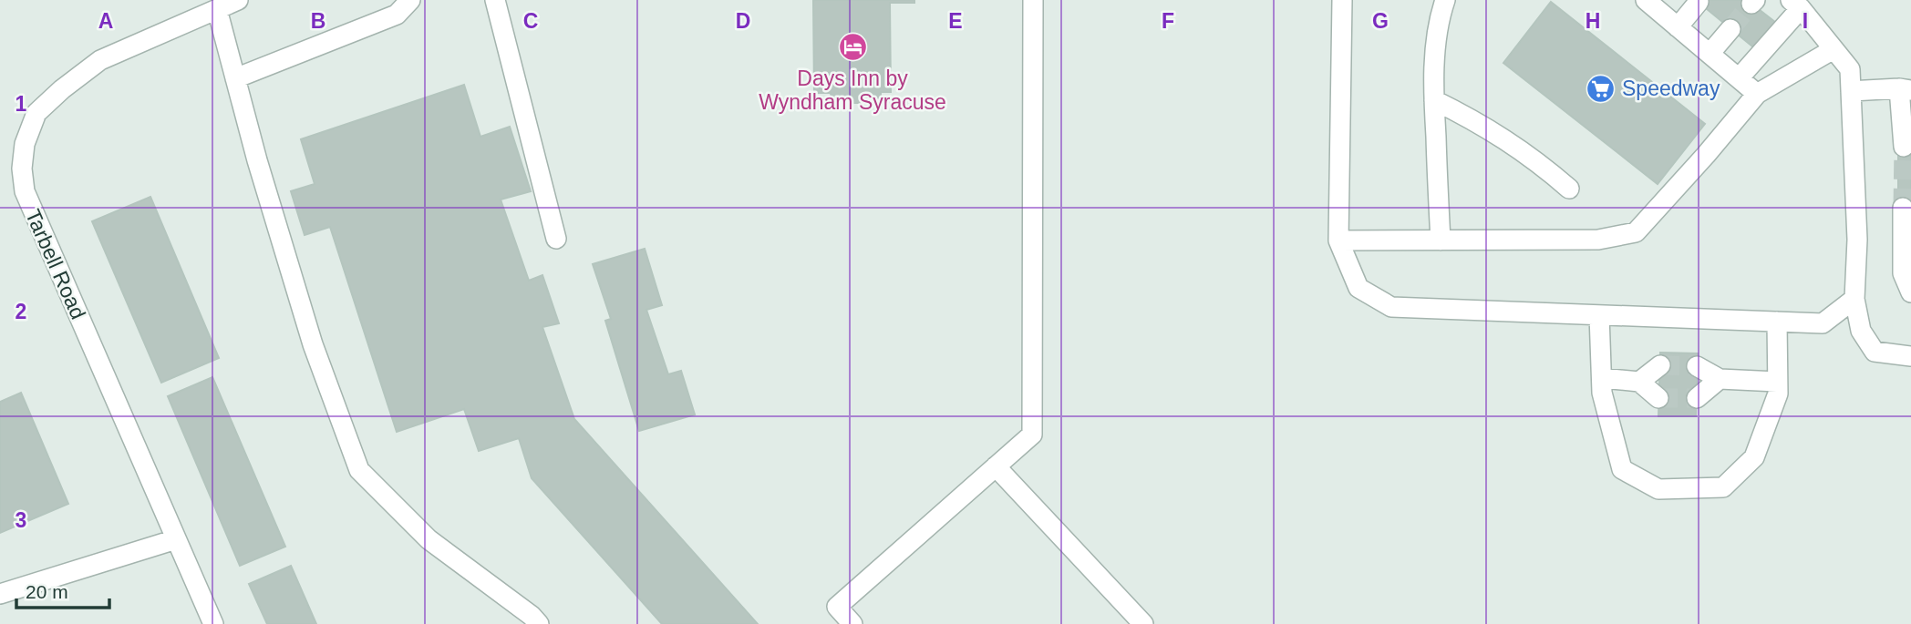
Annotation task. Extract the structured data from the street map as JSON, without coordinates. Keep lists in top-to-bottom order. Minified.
{"streets":{"street":["Tarbell Road"]},"places":{"hotel":["Days Inn by Wyndham Syracuse"],"supermarket":["Speedway"]},"scale_bar":"20 m","grid":{"columns":["A","B","C","D","E","F","G","H","I"],"rows":["1","2","3"]}}
